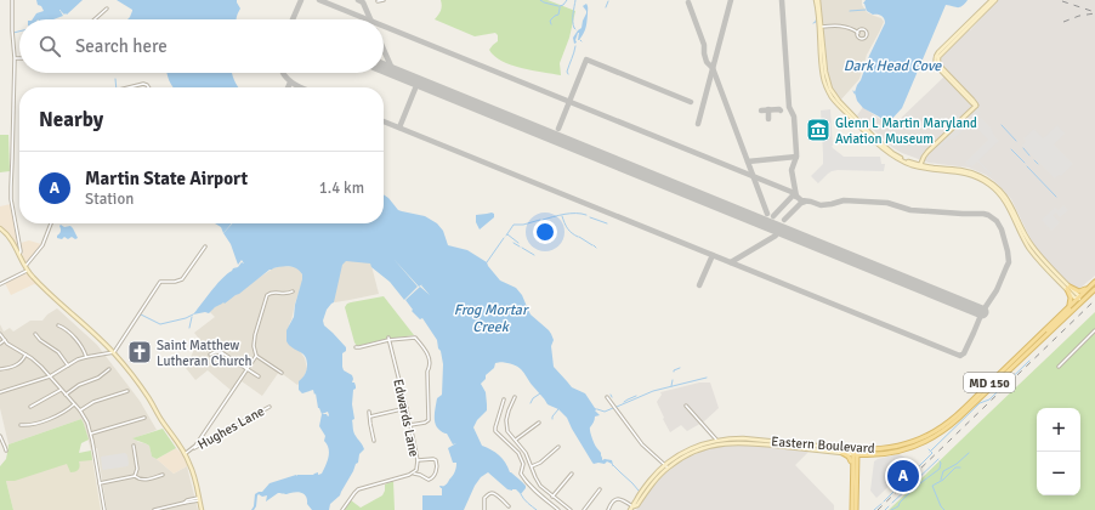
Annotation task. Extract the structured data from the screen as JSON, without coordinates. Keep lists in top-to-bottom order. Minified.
{"streets":{"main road":["MD 150","Eastern Boulevard"],"street":["Edwards Lane","Hughes Lane"]},"water":["Dark Head Cove","Frog Mortar Creek"],"places":{"museum":["Glenn L Martin Maryland Aviation Museum"],"church":["Saint Matthew Lutheran Church"]},"page":{"search":"Search here","heading":"Nearby","list":[{"mark":"A","name":"Martin State Airport","note":"Station","value":"1.4 km"}],"map_buttons":["+","−"],"pins":"A"}}
